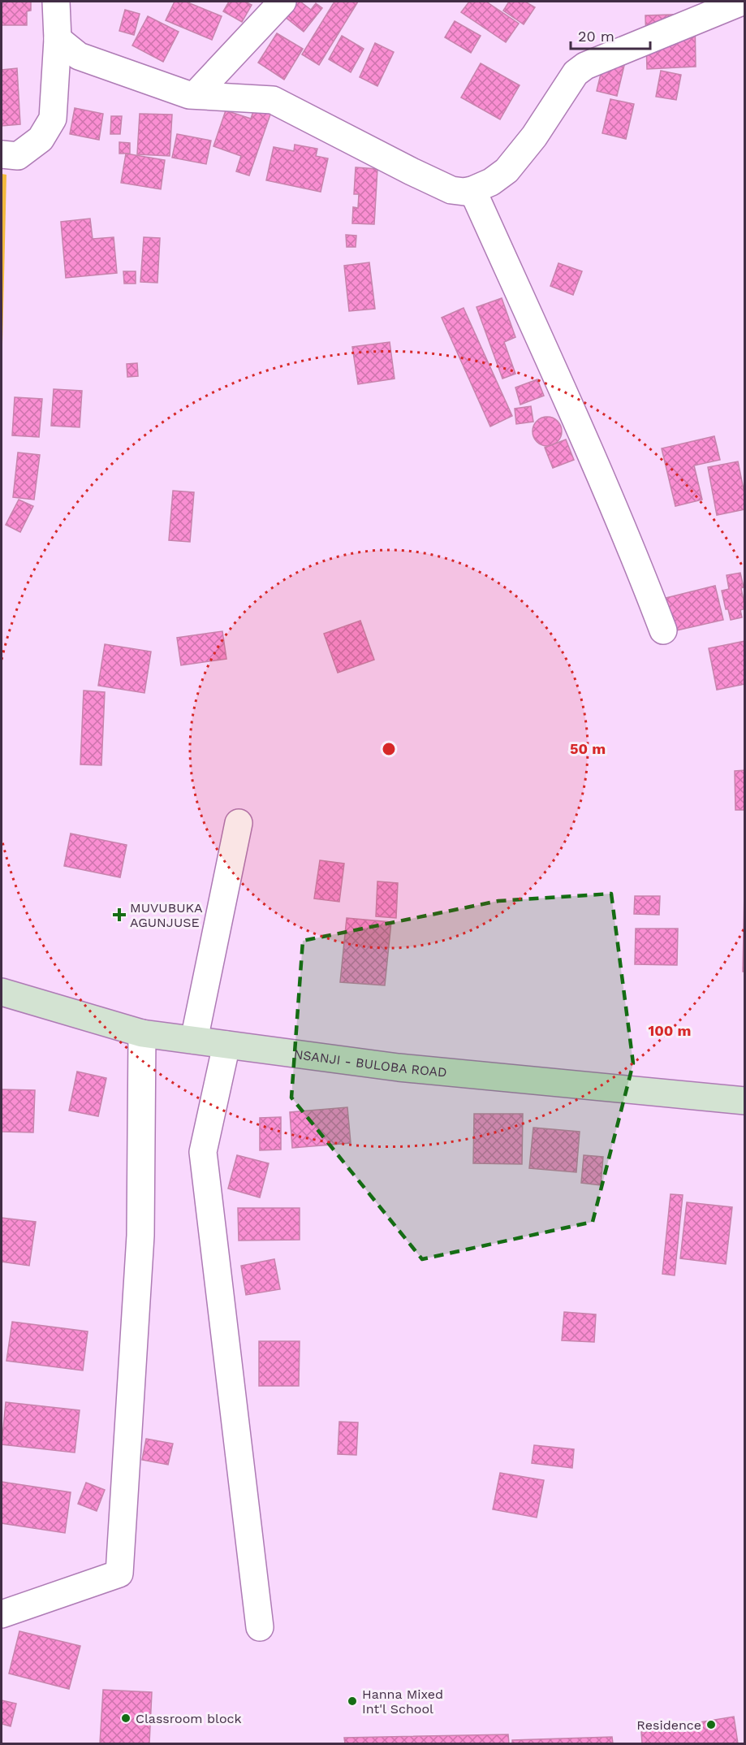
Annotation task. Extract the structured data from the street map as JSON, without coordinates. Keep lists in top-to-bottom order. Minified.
{"streets":{"main road":["NSANJI - BULOBA ROAD"]},"places":{"health":["MUVUBUKA AGUNJUSE"],"other":["Hanna Mixed Int'l School","Classroom block","Residence"]},"scale_bar":"20 m","rings":["50 m","100 m"]}
